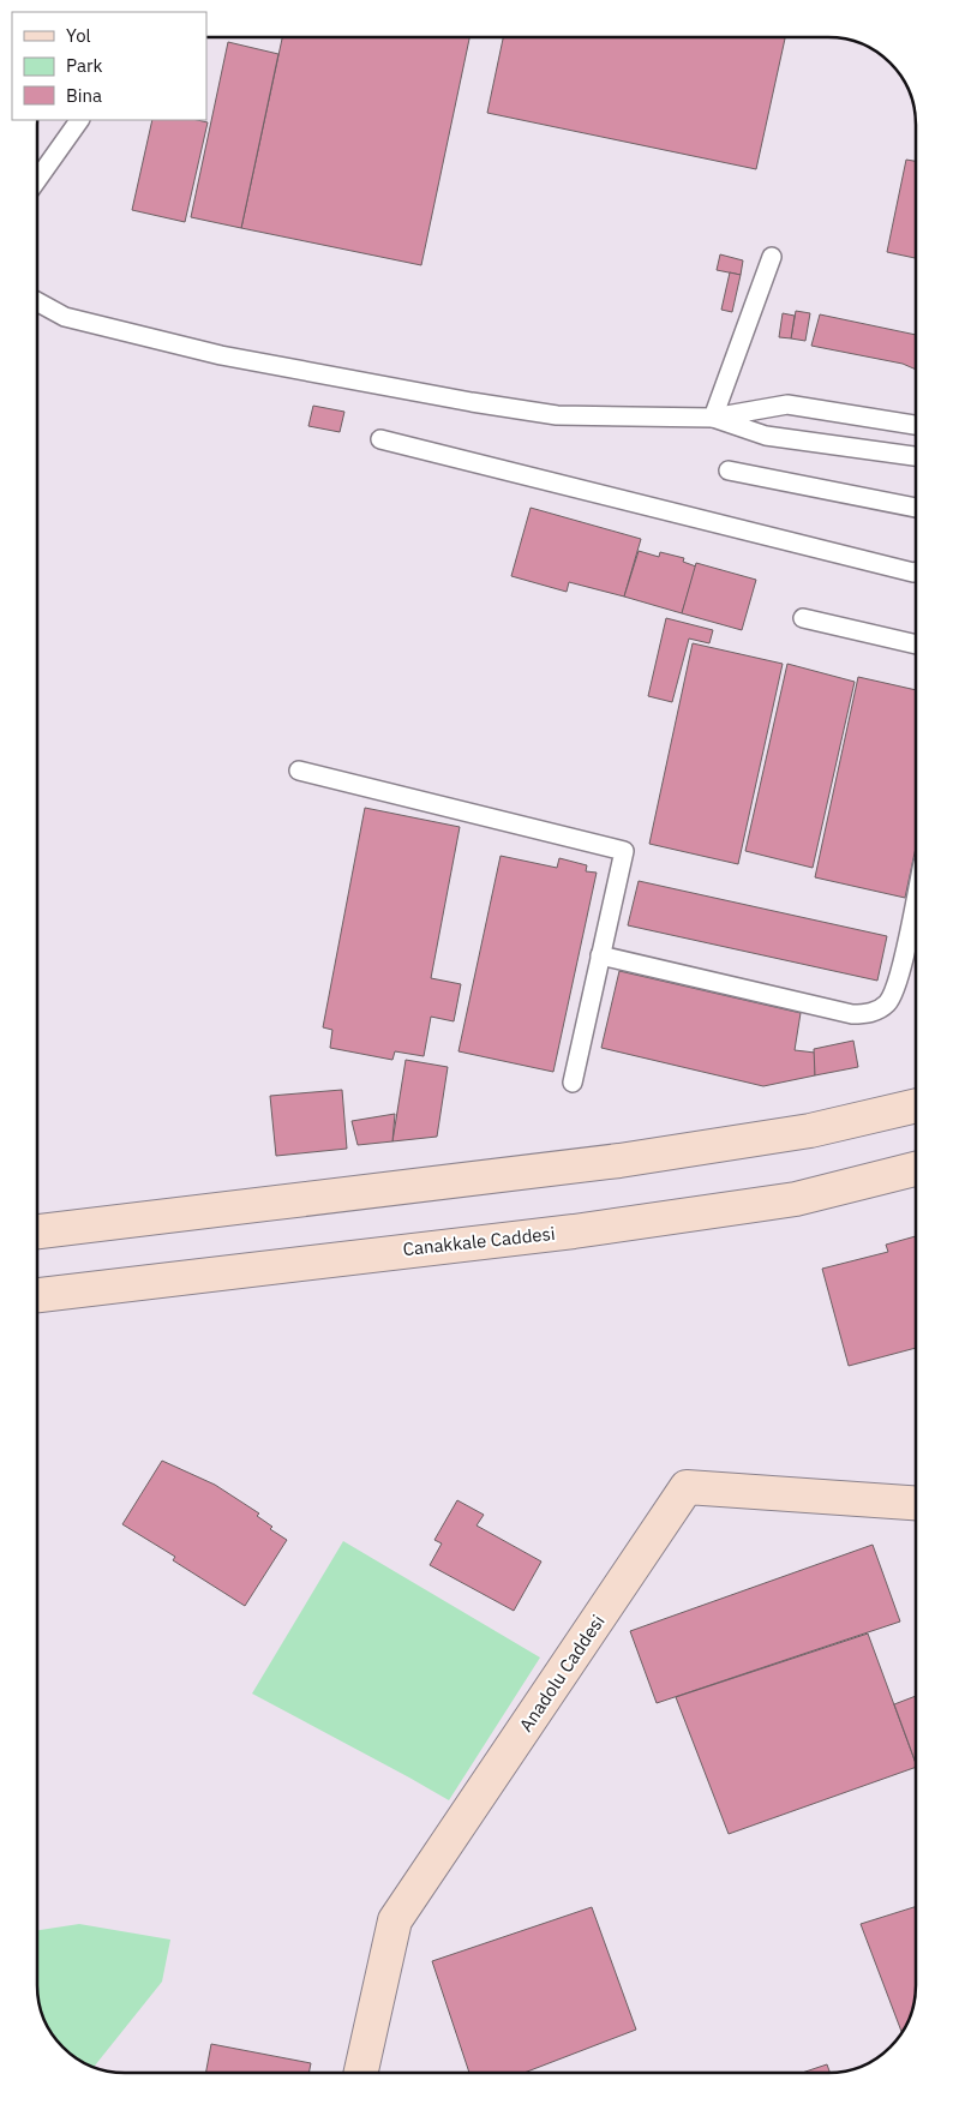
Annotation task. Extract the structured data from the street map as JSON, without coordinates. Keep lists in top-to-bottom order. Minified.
{"streets":{"main road":["Canakkale Caddesi","Anadolu Caddesi"]},"legend":["Yol","Park","Bina"]}
